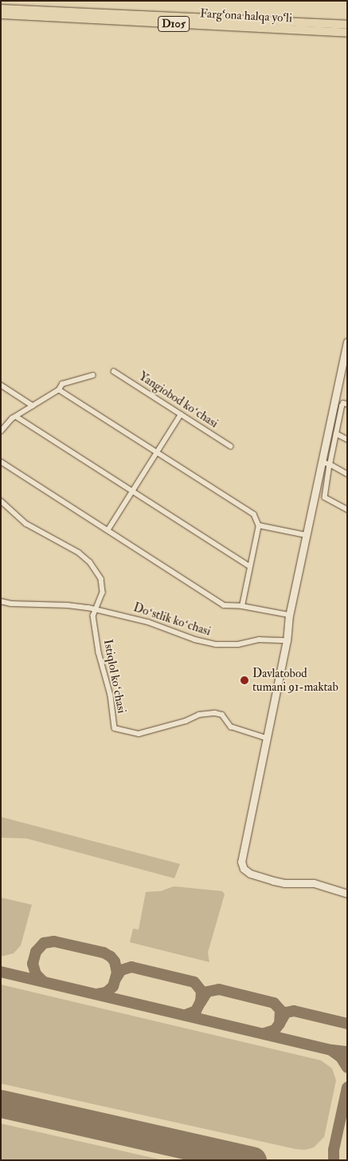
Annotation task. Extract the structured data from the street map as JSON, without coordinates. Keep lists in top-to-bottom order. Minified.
{"streets":{"highway":["Farg‘ona halqa yo‘li","D105"],"street":["Yangiobod koʻchasi","Doʻstlik koʻchasi","Istiqlol koʻchasi"]},"crossings":[["Doʻstlik koʻchasi","Istiqlol koʻchasi"]],"places":["Davlatobod tumani 91-maktab"]}
